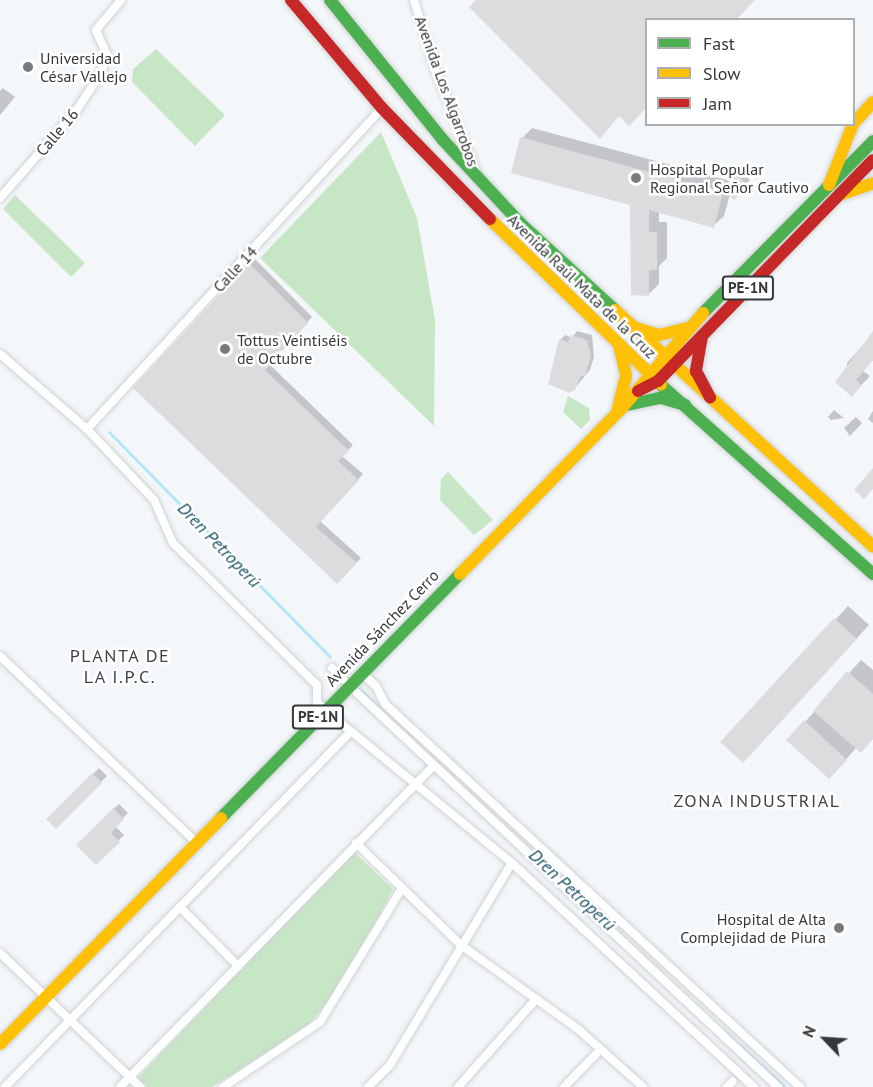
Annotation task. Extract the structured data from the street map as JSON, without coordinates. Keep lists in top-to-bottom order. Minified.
{"streets":{"main road":["Avenida Raúl Mata de la Cruz","PE-1N","Avenida Sánchez Cerro"],"street":["Avenida Los Algarrobos","Calle 16","Calle 14"]},"crossings":[["Avenida Los Algarrobos","Avenida Raúl Mata de la Cruz"],["Calle 14","Avenida Raúl Mata de la Cruz"],["Avenida Raúl Mata de la Cruz","Avenida Sánchez Cerro"]],"districts":["PLANTA DE LA I.P.C.","ZONA INDUSTRIAL"],"water":["Dren Petroperú"],"places":["Universidad César Vallejo","Hospital Popular Regional Señor Cautivo","Tottus Veintiséis de Octubre","Hospital de Alta Complejidad de Piura"],"legend":["Fast","Slow","Jam"],"north":"top left"}
